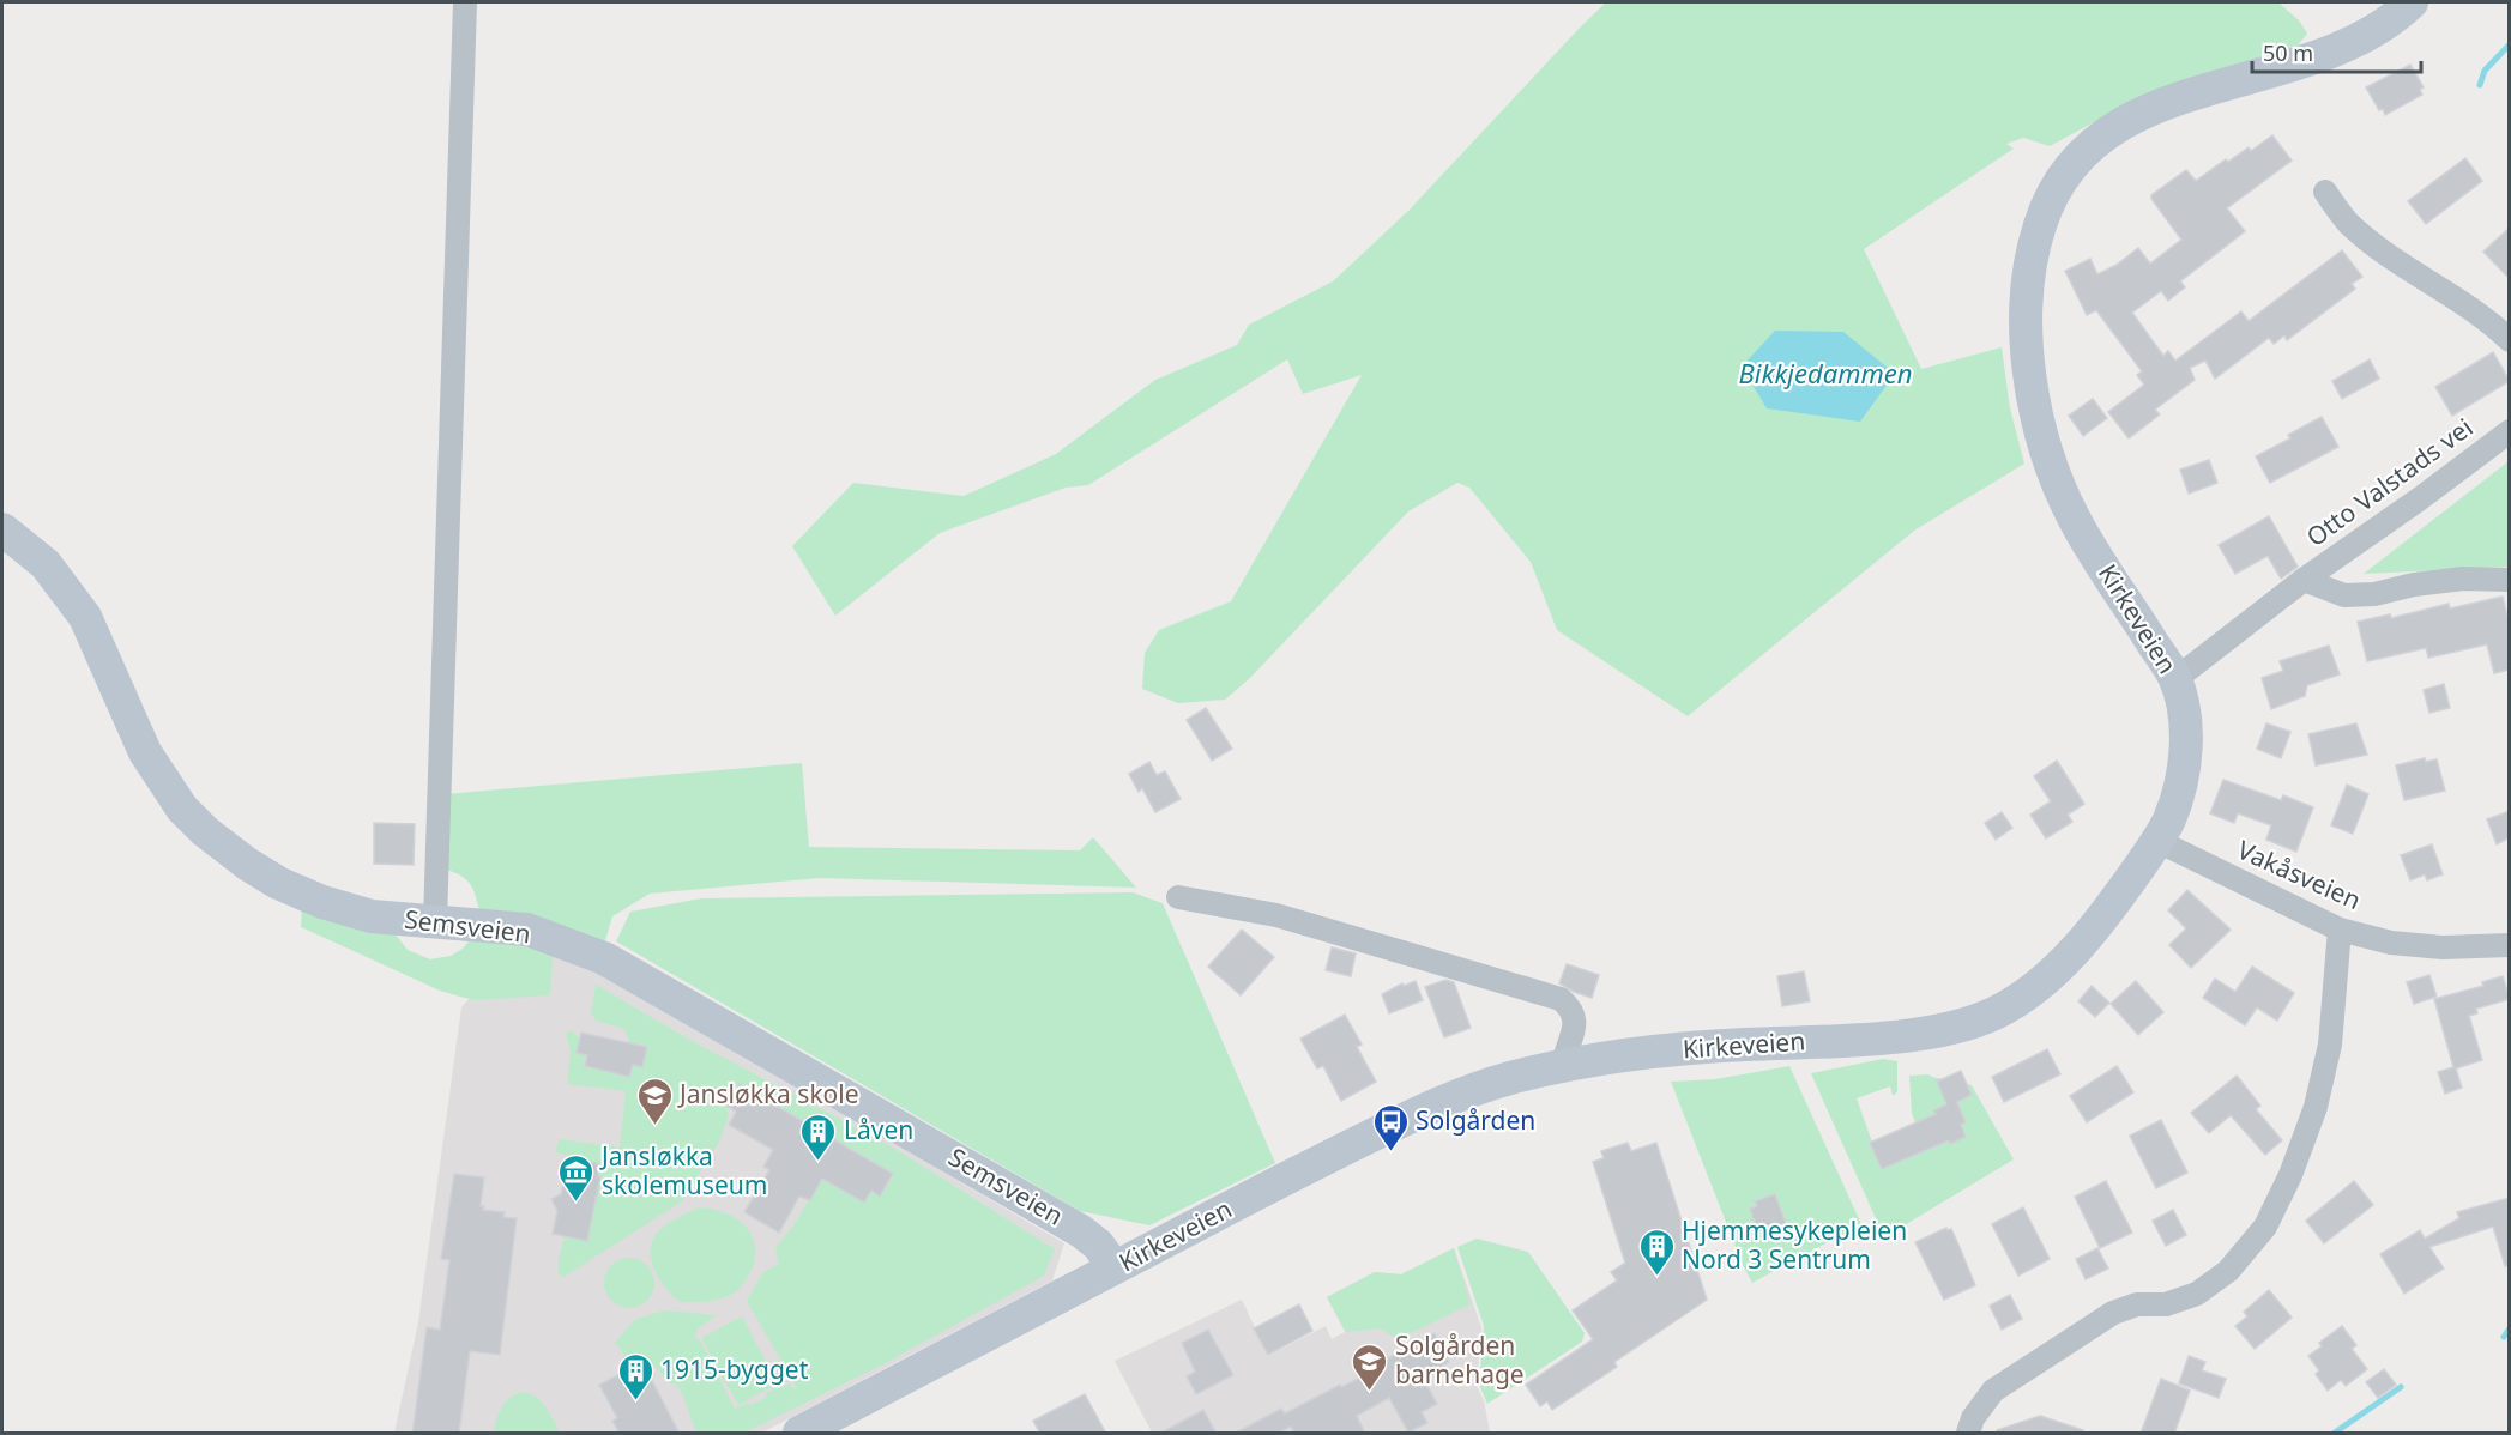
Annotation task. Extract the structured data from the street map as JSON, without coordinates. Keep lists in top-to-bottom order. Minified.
{"streets":{"main road":["Kirkeveien","Semsveien"],"street":["Otto Valstads vei","Vakåsveien"]},"crossings":[["Otto Valstads vei","Kirkeveien"],["Kirkeveien","Vakåsveien"],["Kirkeveien","Semsveien"]],"water":["Bikkjedammen"],"places":{"school or university":["Jansløkka skole","Solgården barnehage"],"bus stop":["Solgården"],"building":["Låven","Hjemmesykepleien Nord 3 Sentrum","1915-bygget"],"museum":["Jansløkka skolemuseum"]},"scale_bar":"50 m"}
